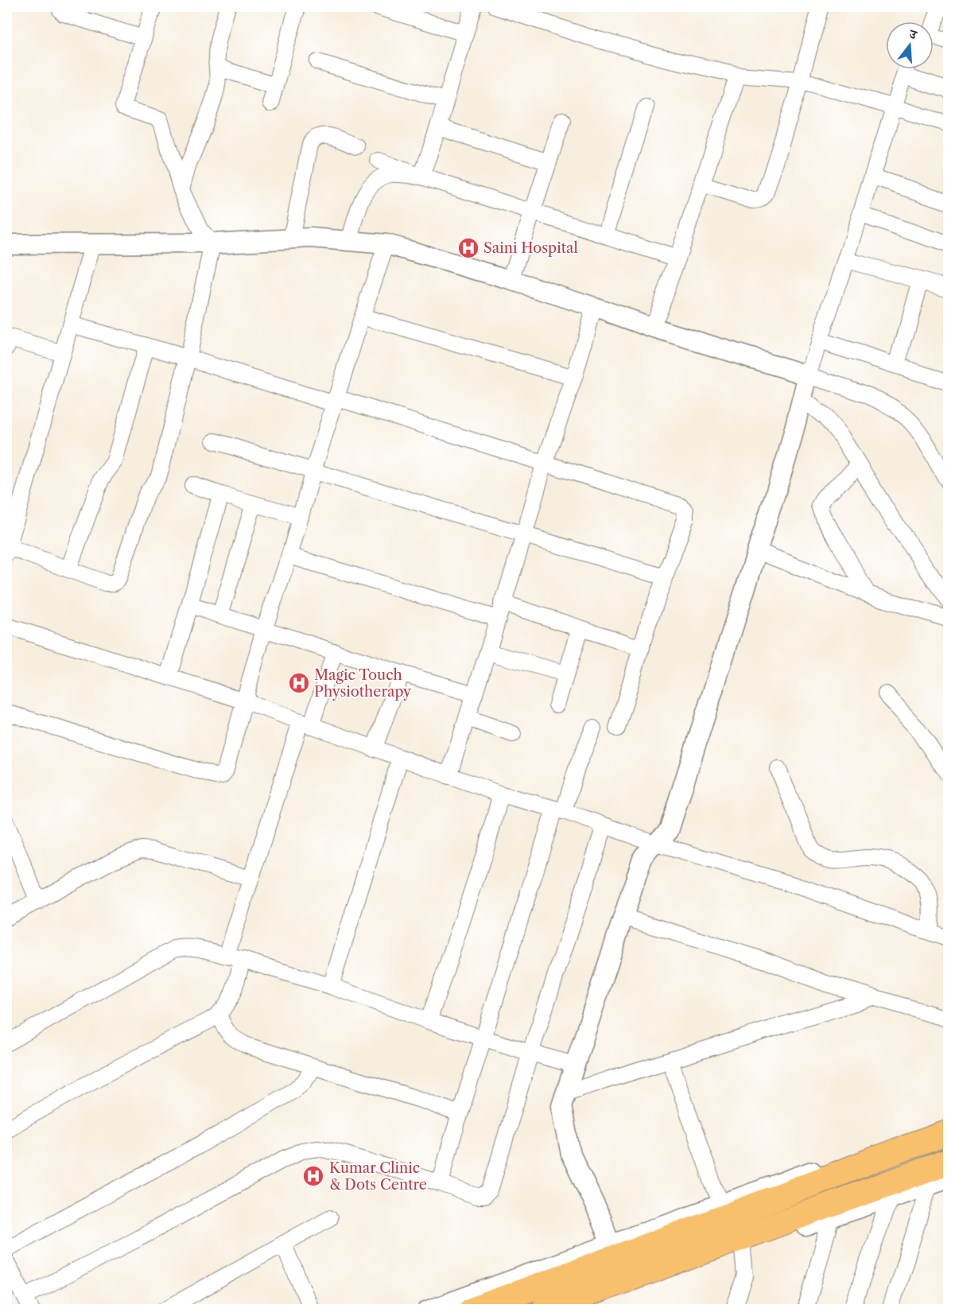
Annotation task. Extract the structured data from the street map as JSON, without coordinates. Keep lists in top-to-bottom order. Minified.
{"places":{"hospital":["Saini Hospital","Magic Touch Physiotherapy","Kumar Clinic & Dots Centre"]},"north":"top"}
